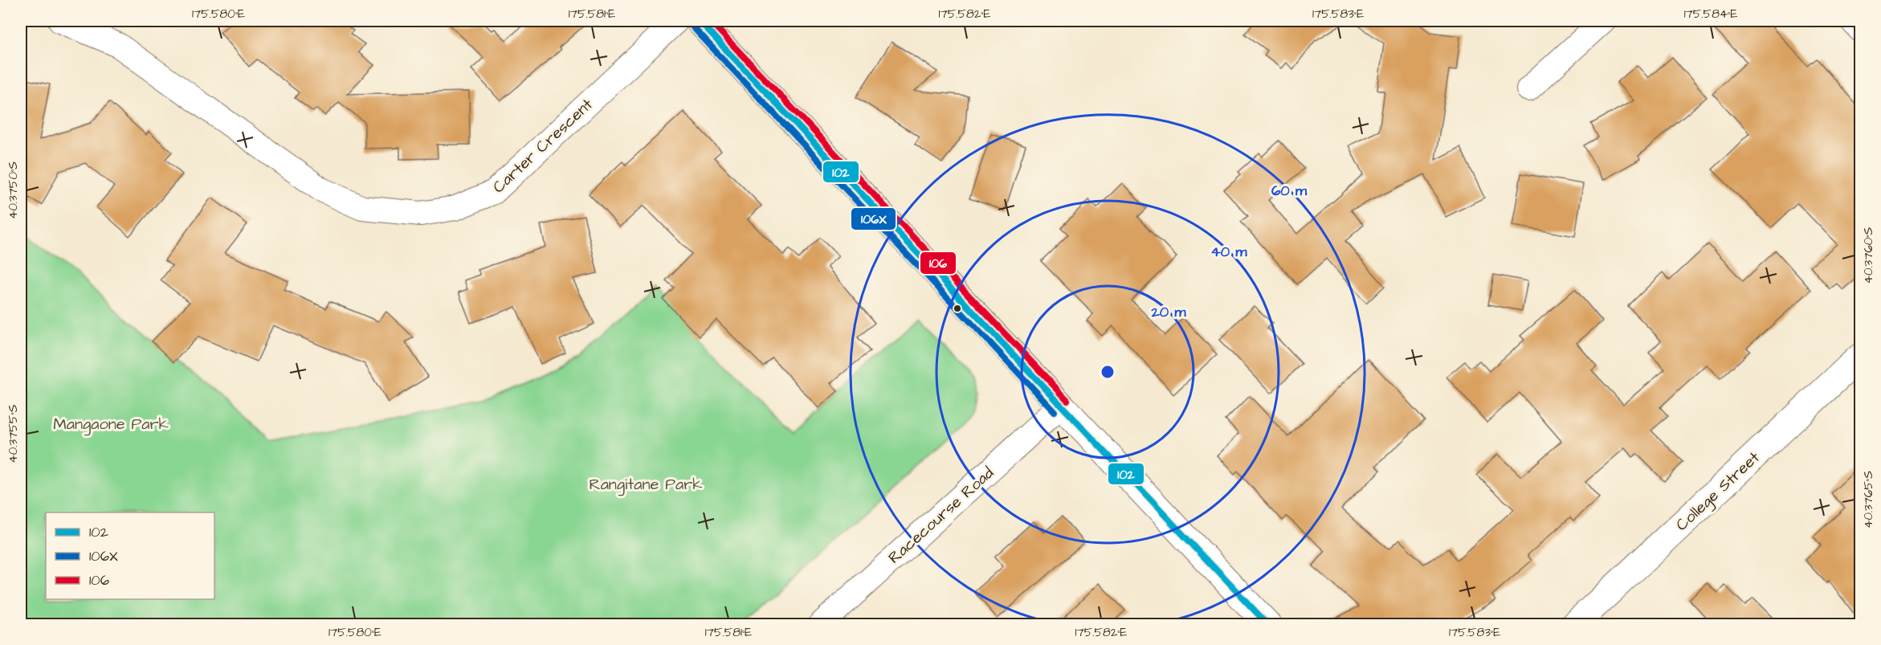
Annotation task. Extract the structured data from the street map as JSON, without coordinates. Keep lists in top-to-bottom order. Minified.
{"streets":{"main road":["College Street"],"street":["Carter Crescent","Racecourse Road"]},"parks":["Mangaone Park","Rangitane Park"],"lines":["transit line 102","transit line 106","transit line 106X"],"legend":["102","106X","106"],"coordinates":["175.580°E","175.581°E","175.582°E","175.583°E","175.584°E","40.3750°S","40.3760°S","40.3755°S","40.3765°S"],"rings":["60 m","40 m","20 m"]}
